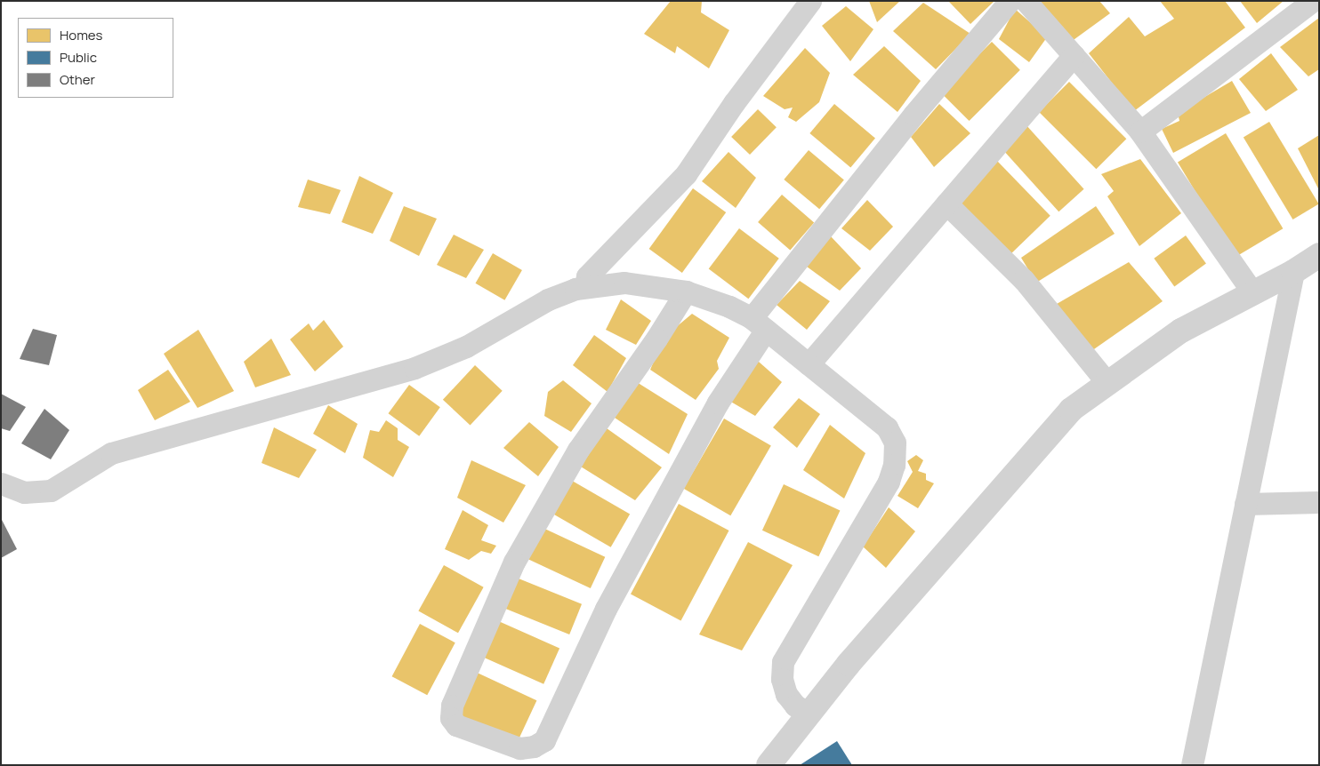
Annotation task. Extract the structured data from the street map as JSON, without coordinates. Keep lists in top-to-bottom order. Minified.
{"legend":["Homes","Public","Other"]}
